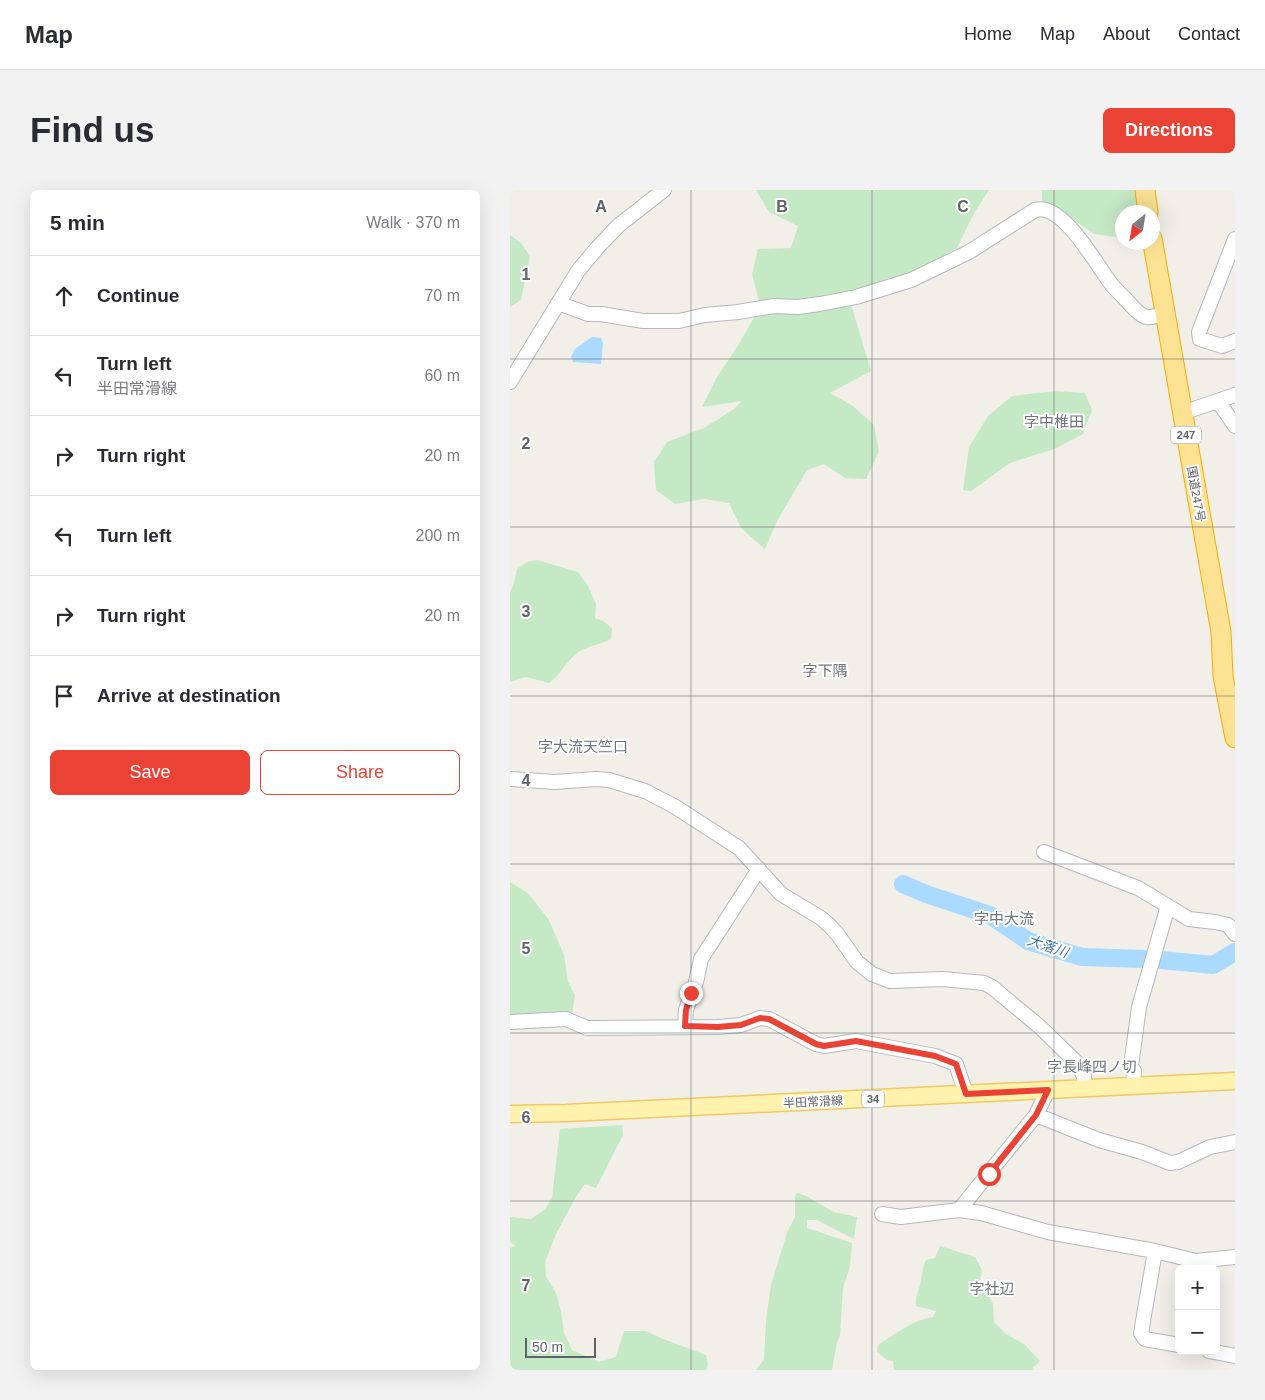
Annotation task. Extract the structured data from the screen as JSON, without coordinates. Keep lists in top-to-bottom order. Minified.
{"streets":{"highway":["247","国道247号"],"main road":["34","半田常滑線"]},"districts":["字中椎田","字下隅","字大流天竺口","字中大流","字長峰四ノ切","字社辺"],"water":["大落川"],"scale_bar":"50 m","north":"bottom left","page":{"header":"Map","nav":["Home","Map","About","Contact"],"buttons":["Directions",["Save","Share"]],"title":"Find us","heading":["5 min","Walk · 370 m"],"list":[["Continue","70 m"],["Turn left","半田常滑線","60 m"],["Turn right","20 m"],["Turn left","200 m"],["Turn right","20 m"],"Arrive at destination"],"map_buttons":["+","−"],"scale":"50 m"},"grid":{"columns":["A","B","C"],"rows":["1","2","3","4","5","6","7"]}}
